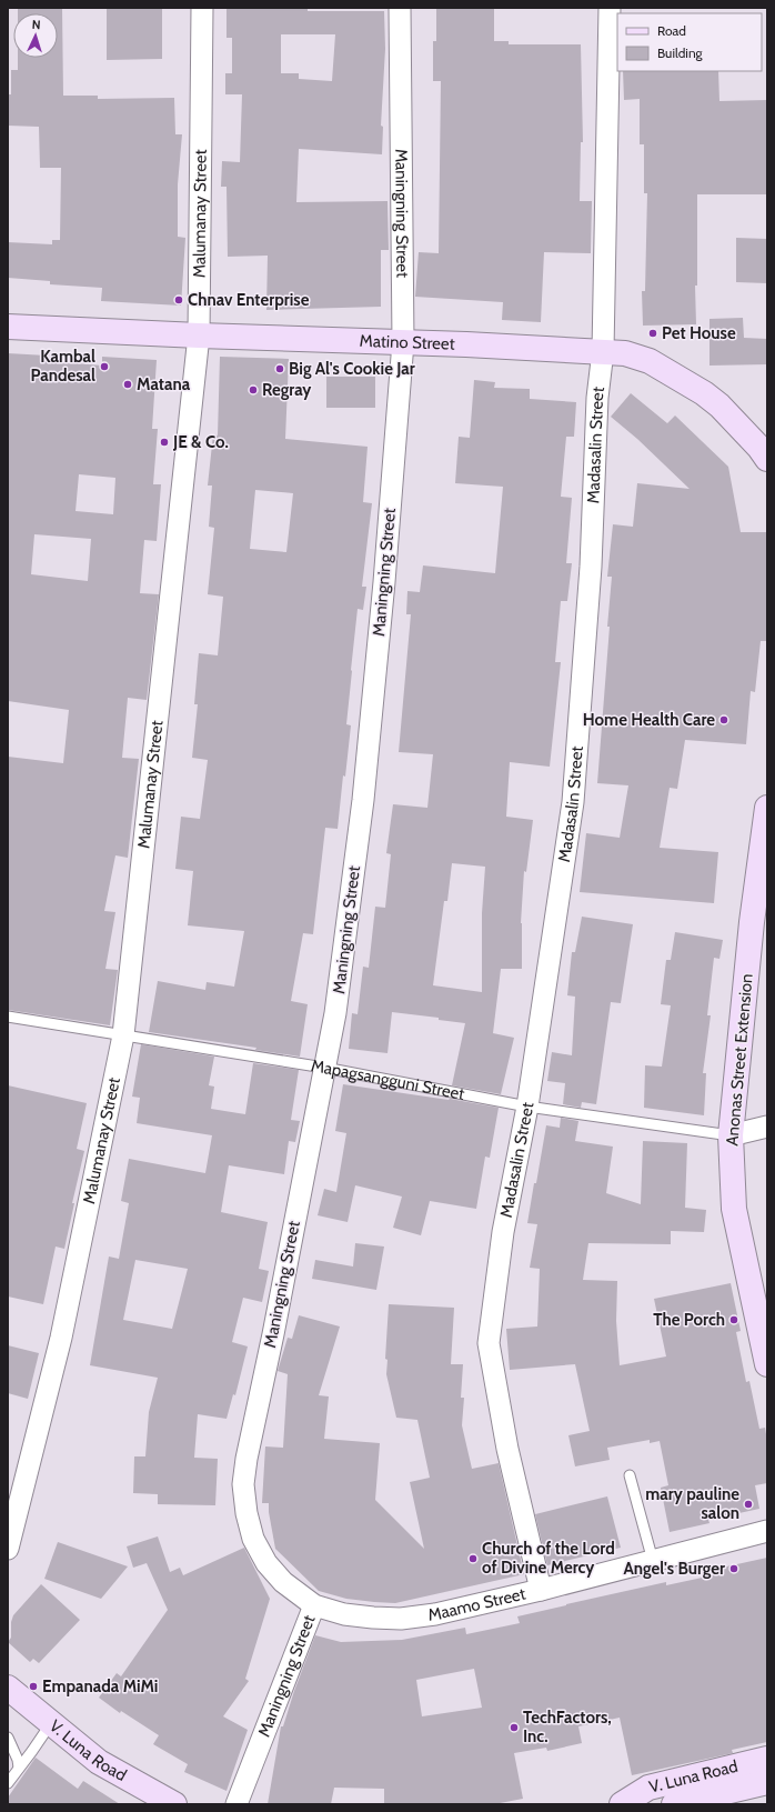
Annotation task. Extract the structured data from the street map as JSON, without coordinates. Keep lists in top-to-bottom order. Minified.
{"streets":{"street":["Malumanay Street","Maningning Street","Matino Street","Madasalin Street","Anonas Street Extension","Mapagsangguni Street","Maamo Street","V. Luna Road"]},"crossings":[["Malumanay Street","Matino Street"],["Malumanay Street","Mapagsangguni Street"],["Maningning Street","Matino Street"],["Maningning Street","Mapagsangguni Street"],["Maningning Street","Maamo Street"],["Matino Street","Madasalin Street"],["Madasalin Street","Mapagsangguni Street"],["Madasalin Street","Maamo Street"],["Anonas Street Extension","Mapagsangguni Street"]],"places":["Chnav Enterprise","Pet House","Kambal Pandesal","Big Al's Cookie Jar","Matana","Regray","JE & Co.","Home Health Care","The Porch","mary pauline salon","Church of the Lord of Divine Mercy","Angel's Burger","Empanada MiMi","TechFactors, Inc."],"legend":["Road","Building"],"north":"top"}
